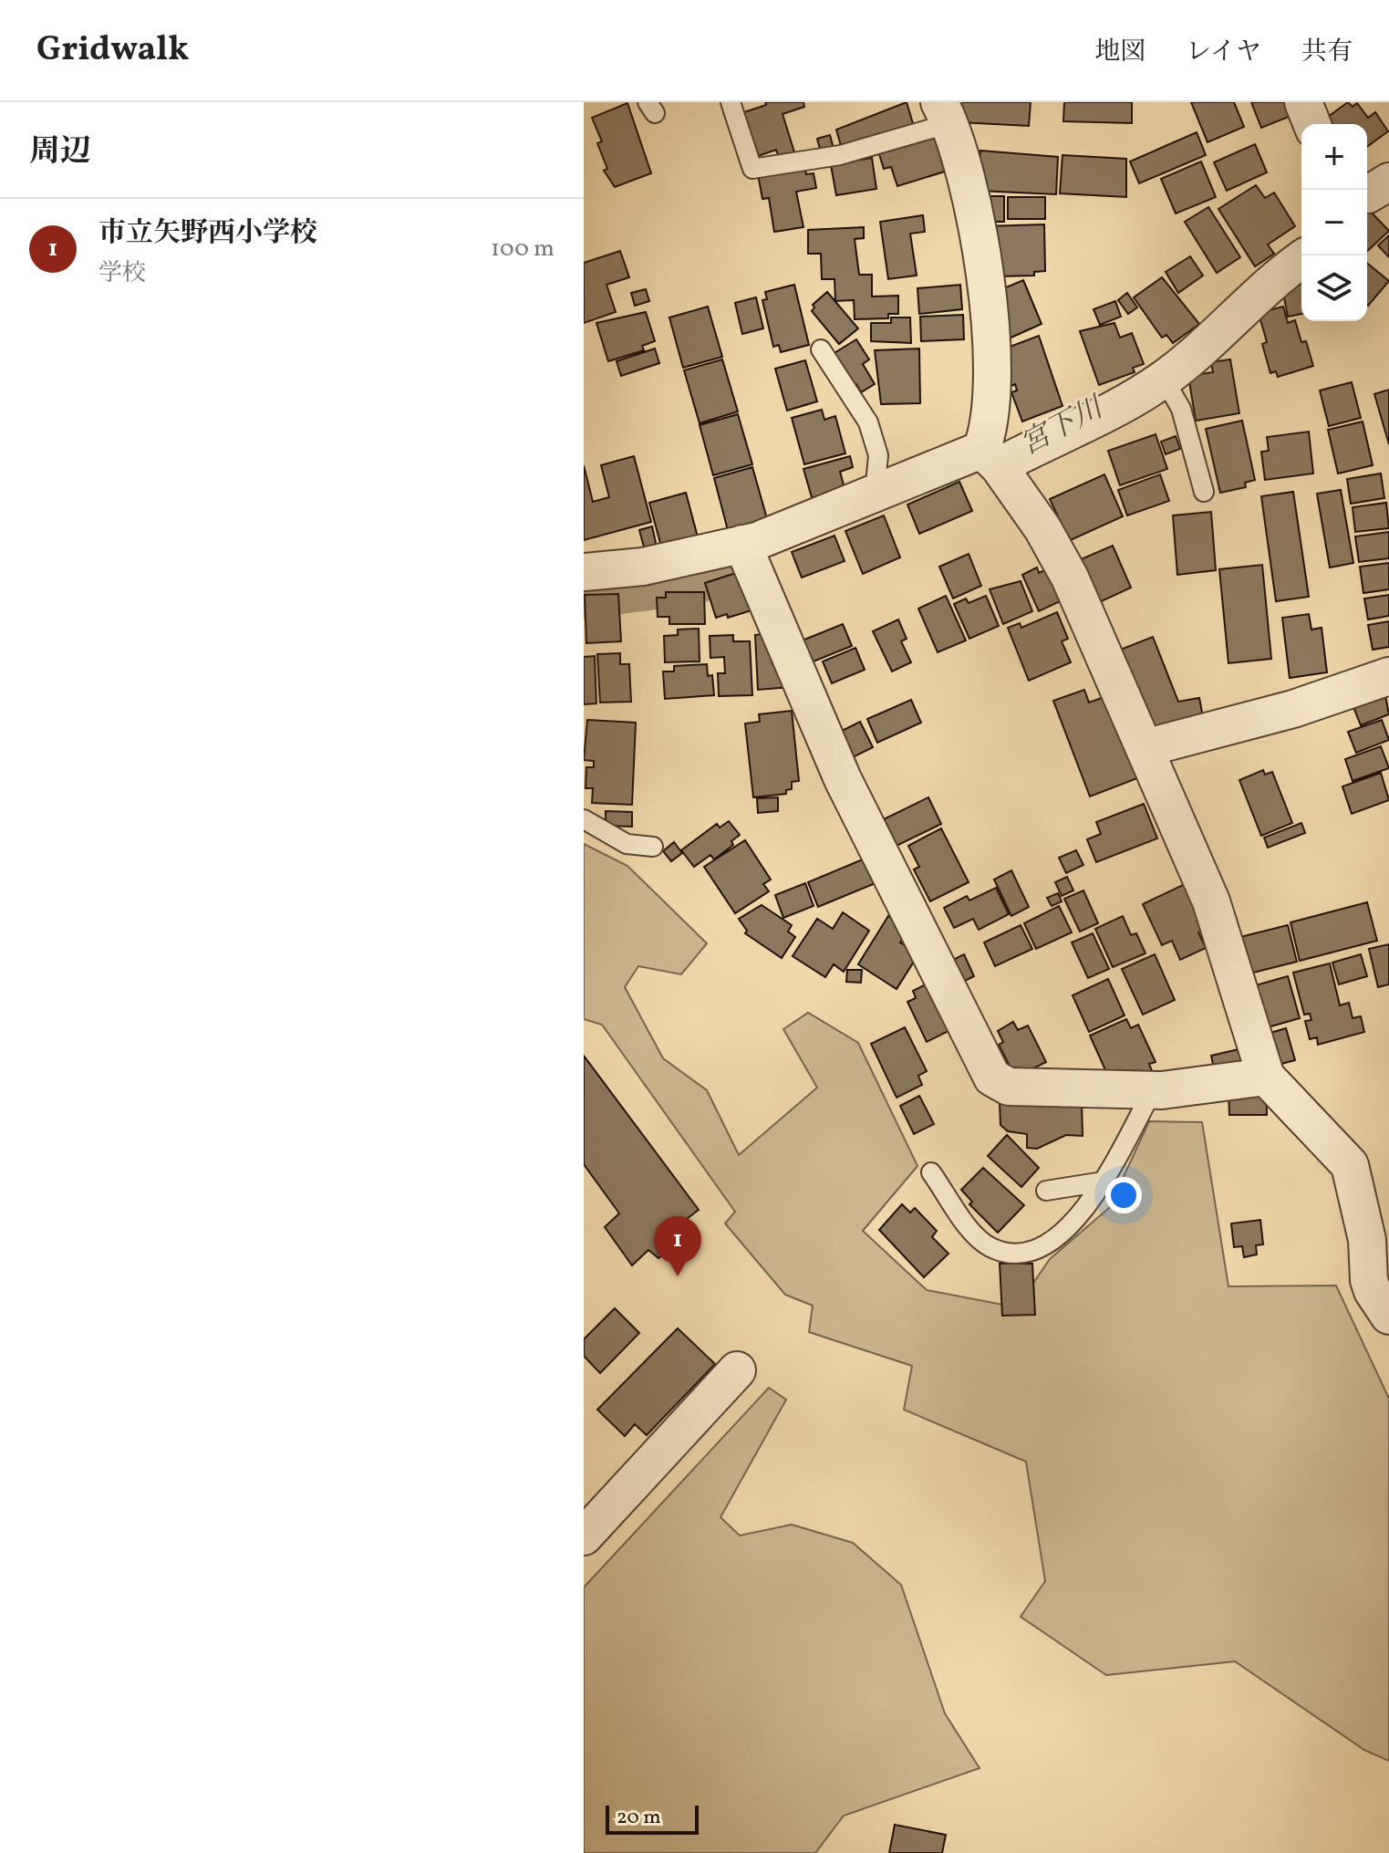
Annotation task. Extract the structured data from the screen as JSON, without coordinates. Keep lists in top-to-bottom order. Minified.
{"water":["宮下川"],"scale_bar":"20 m","page":{"header":"Gridwalk","nav":["地図","レイヤ","共有"],"heading":"周辺","map_buttons":["+","−"],"list":[{"mark":"1","name":"市立矢野西小学校","note":"学校","value":"100 m"}],"pins":"1","scale":"20 m"}}
